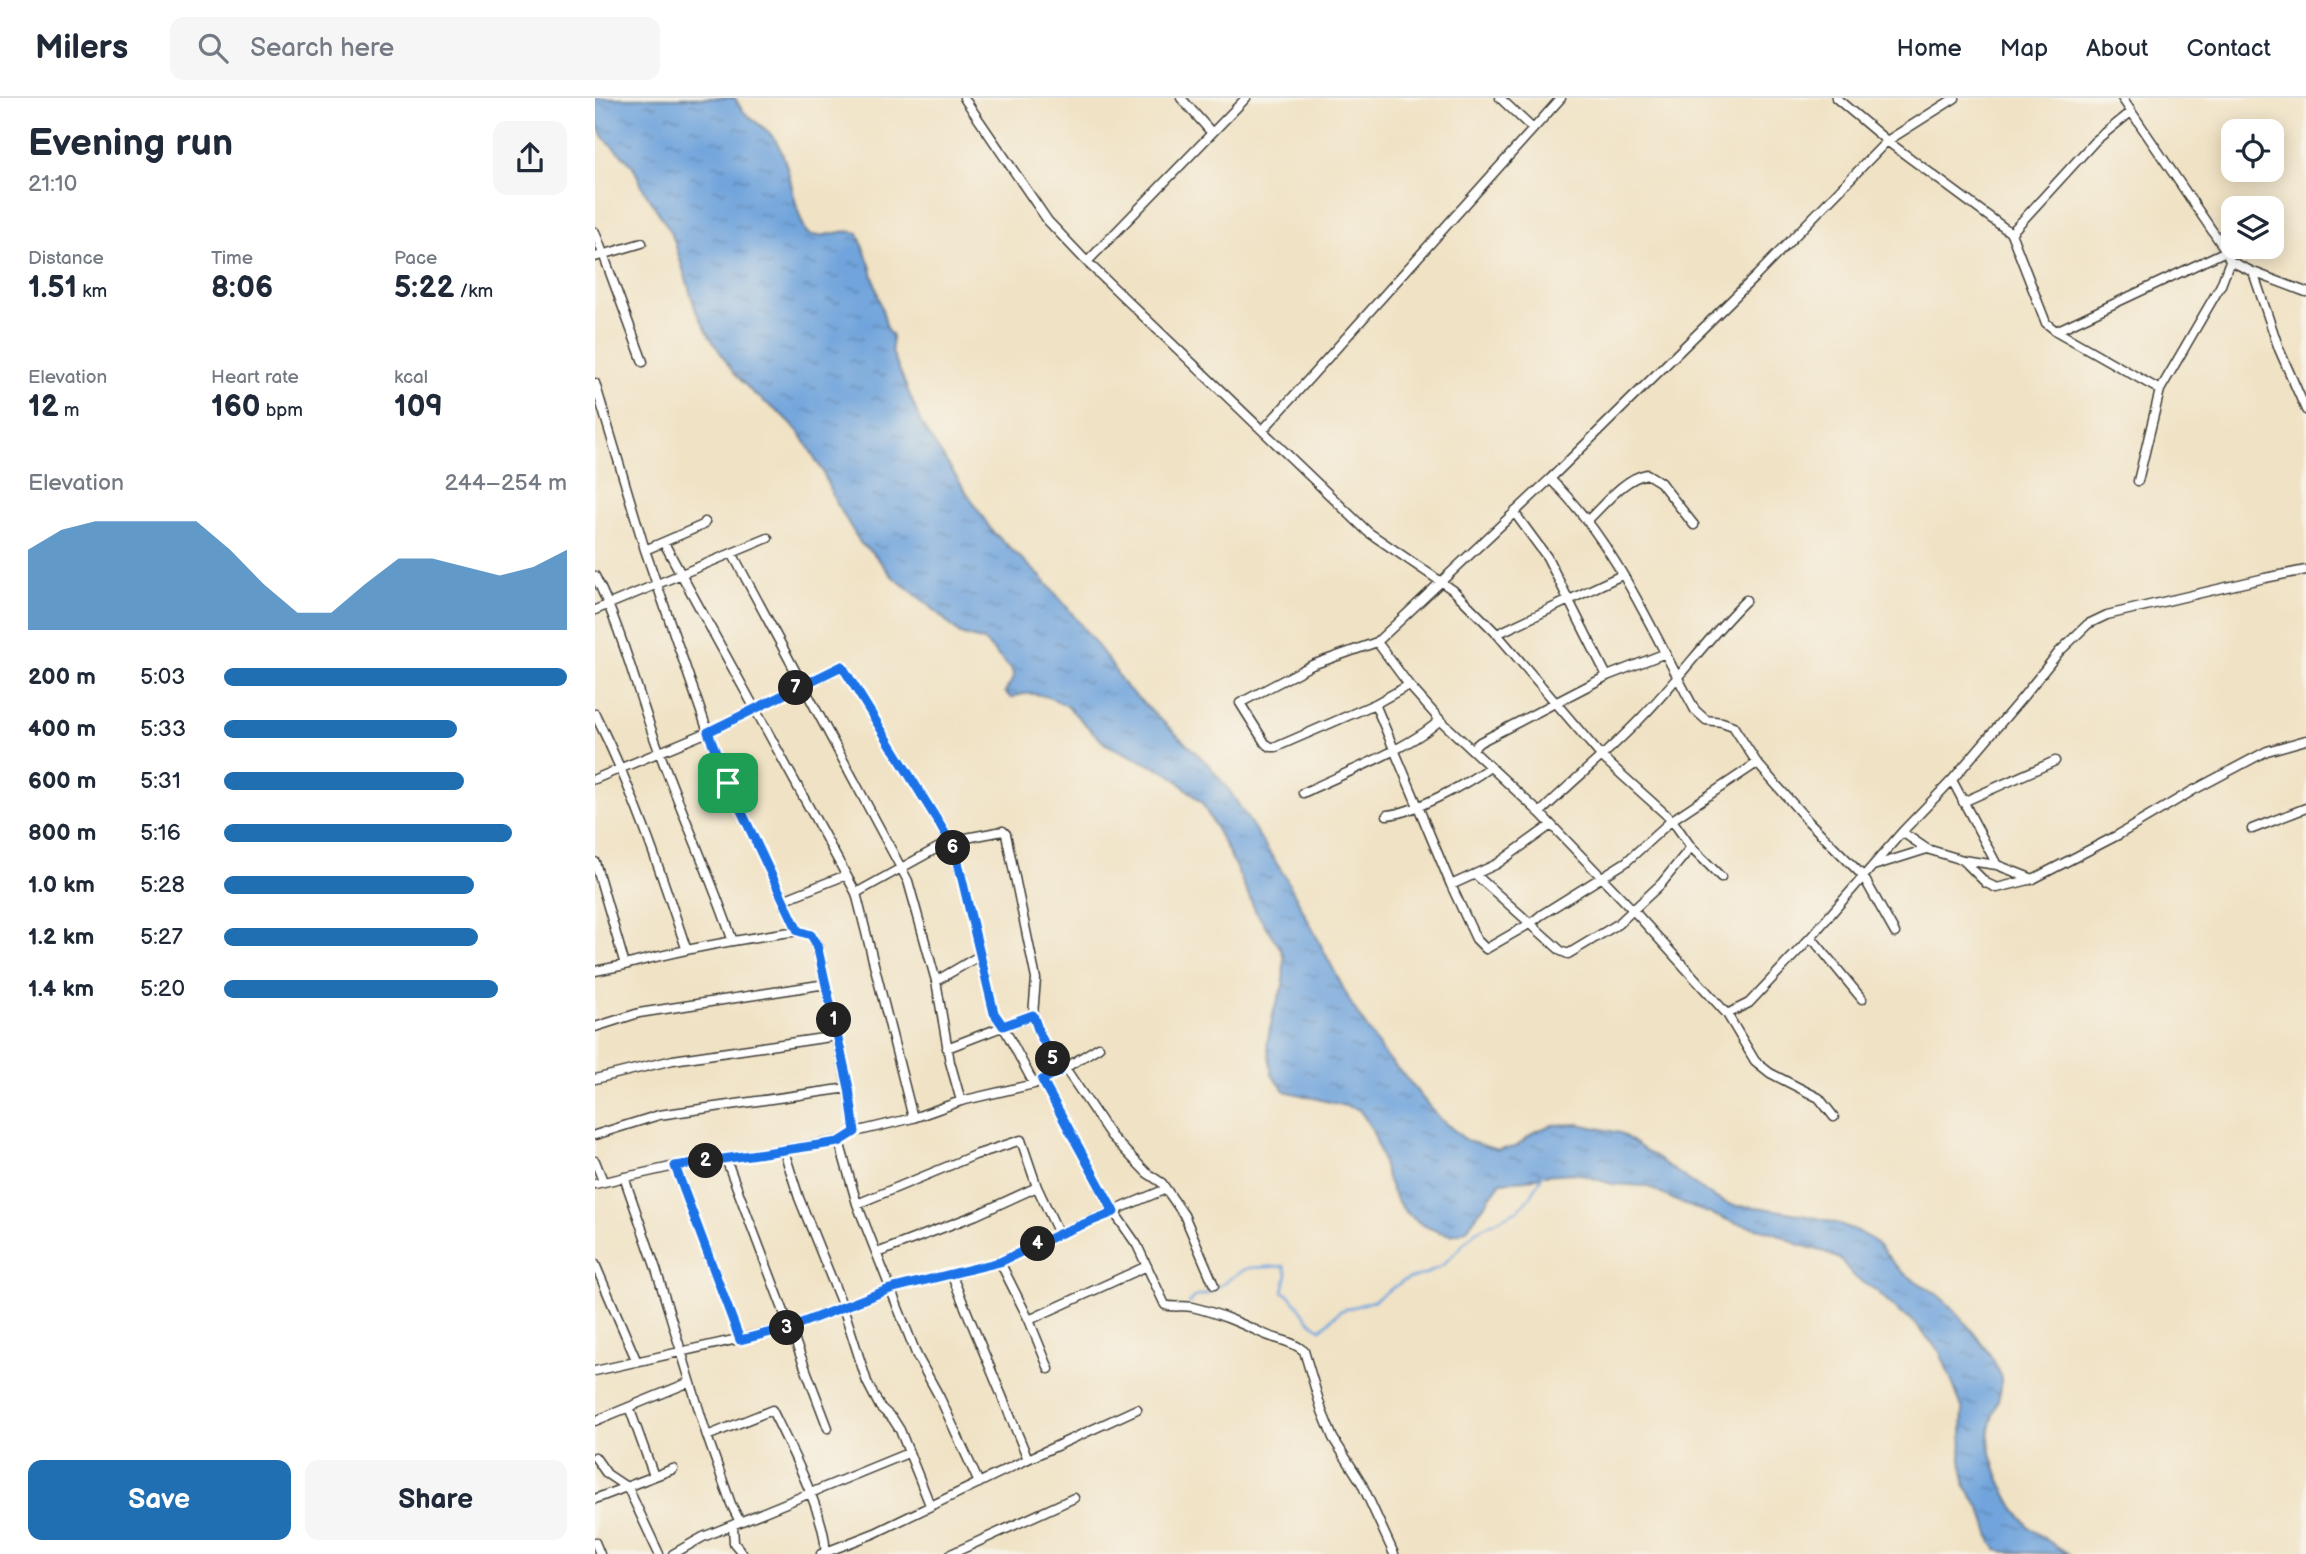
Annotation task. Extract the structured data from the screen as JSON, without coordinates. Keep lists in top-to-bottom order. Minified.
{"page":{"header":"Milers","search":"Search here","nav":["Home","Map","About","Contact"],"heading":["Evening run","21:10"],"stats":[["Distance","1.51 km"],["Time","8:06"],["Pace","5:22 /km"],["Elevation","12 m"],["Heart rate","160 bpm"],["kcal","109"]],"chart":["Elevation","244–254 m"],"list":[{"name":"200 m","note":"5:03"},{"name":"400 m","note":"5:33"},{"name":"600 m","note":"5:31"},{"name":"800 m","note":"5:16"},{"name":"1.0 km","note":"5:28"},{"name":"1.2 km","note":"5:27"},{"name":"1.4 km","note":"5:20"}],"pins":["7","6","1","5","2","4","3"],"buttons":["Save","Share"]}}
